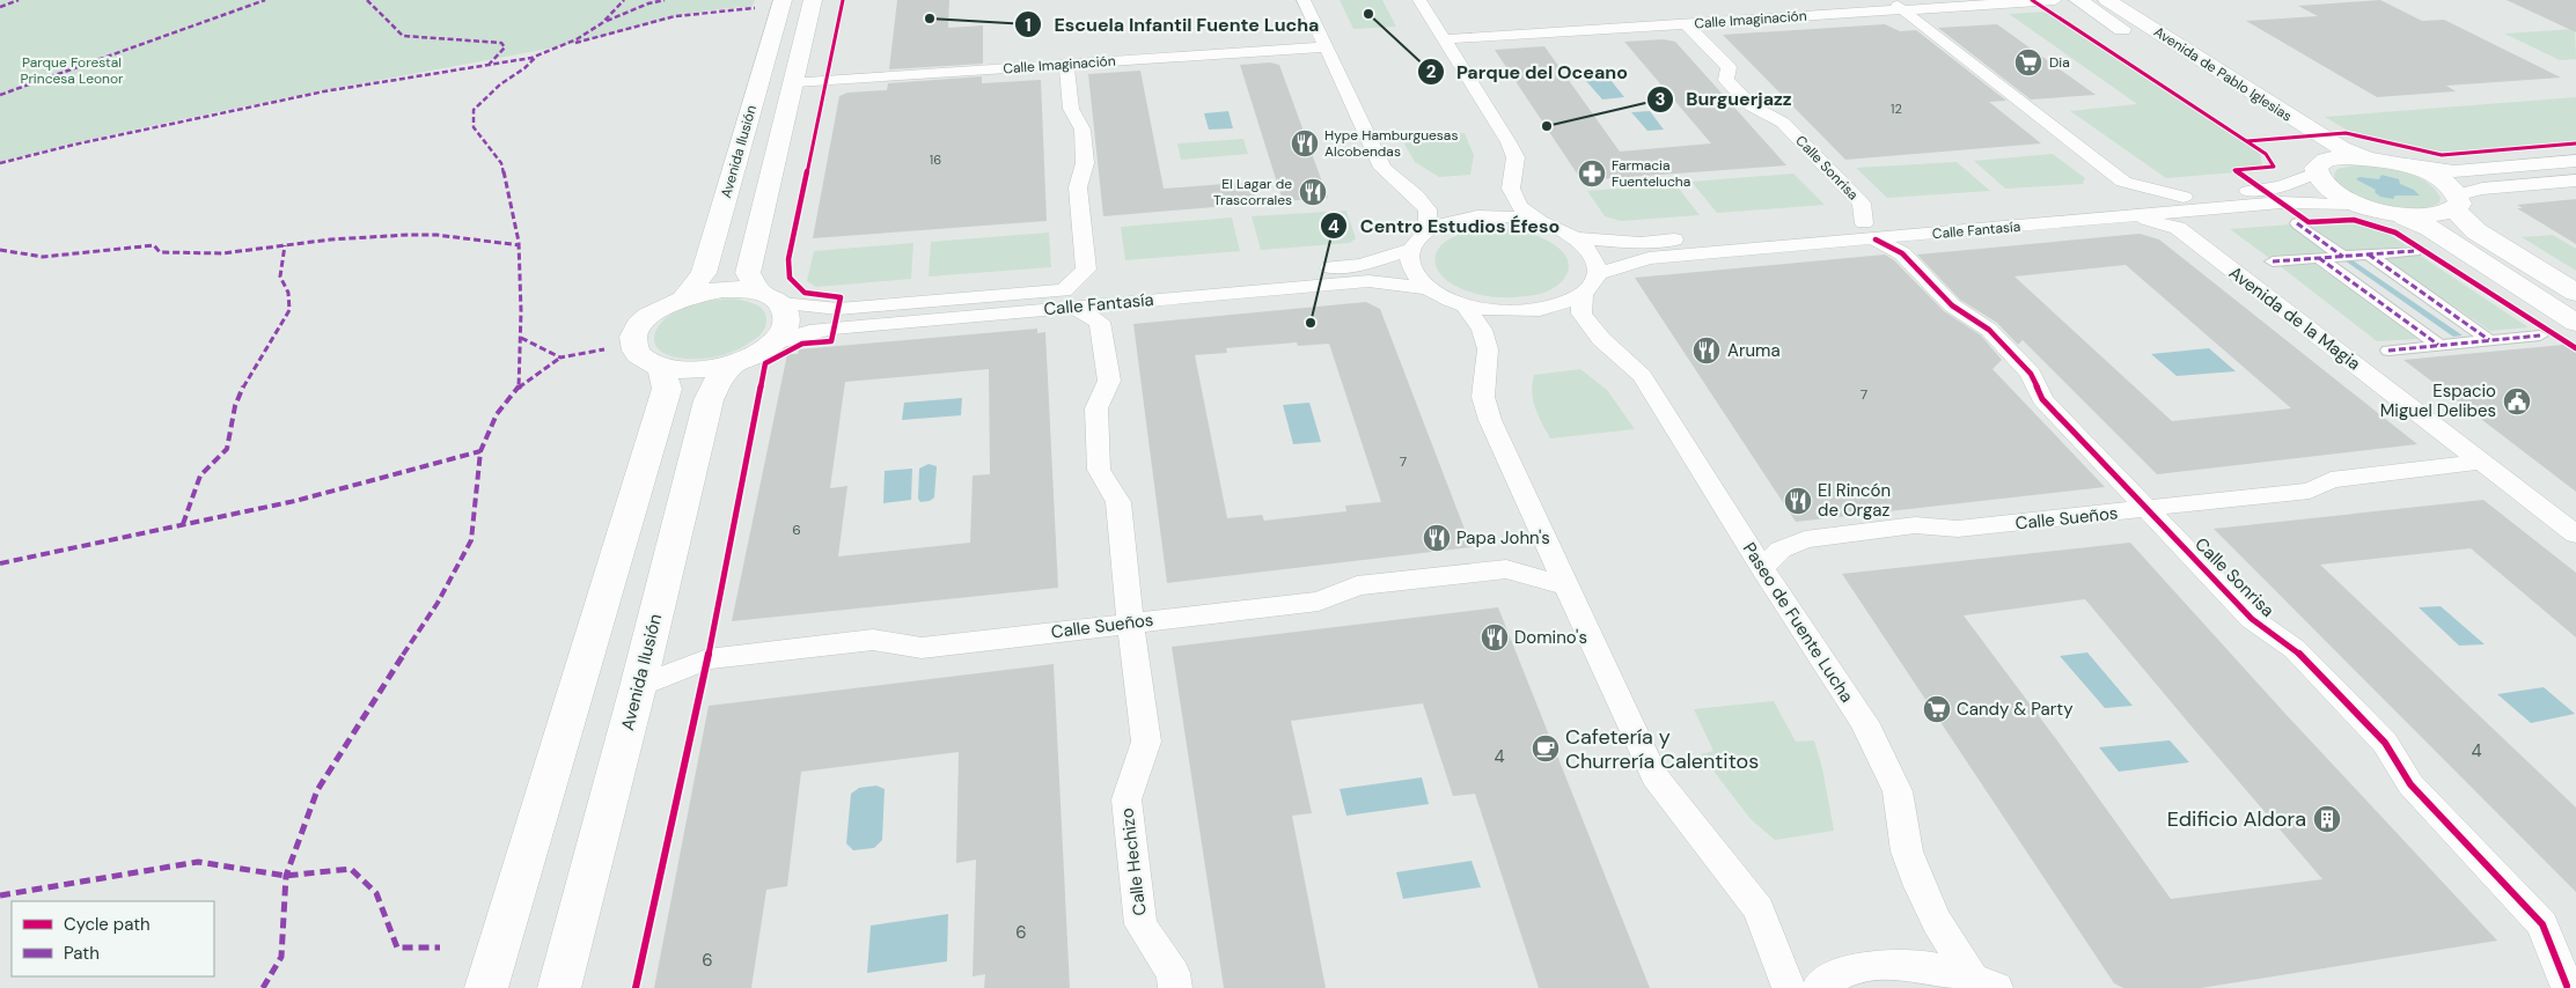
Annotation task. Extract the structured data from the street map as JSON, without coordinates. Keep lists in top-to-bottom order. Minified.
{"streets":{"main road":["Avenida de Pablo Iglesias","Avenida Ilusión"],"street":["Calle Imaginación","Calle Sonrisa","Calle Fantasía","Avenida de la Magia","Calle Sueños","Paseo de Fuente Lucha","Calle Hechizo"]},"crossings":[["Calle Imaginación","Calle Sonrisa"],["Avenida de Pablo Iglesias","Calle Fantasía"],["Avenida Ilusión","Calle Sueños"],["Calle Sonrisa","Calle Fantasía"],["Calle Sonrisa","Calle Sueños"],["Calle Fantasía","Avenida de la Magia"],["Calle Fantasía","Paseo de Fuente Lucha"],["Calle Fantasía","Calle Hechizo"],["Avenida de la Magia","Calle Sueños"],["Calle Sueños","Paseo de Fuente Lucha"],["Calle Sueños","Calle Hechizo"]],"parks":["Parque Forestal Princesa Leonor"],"places":{"other":["Parque del Oceano","Escuela Infantil Fuente Lucha","Burguerjazz","Centro Estudios Éfeso"],"supermarket":["Dia","Candy & Party"],"restaurant":["Hype Hamburguesas Alcobendas","El Lagar de Trascorrales","Aruma","El Rincón de Orgaz","Papa John's","Domino's"],"pharmacy":["Farmacia Fuentelucha"],"public building":["Espacio Miguel Delibes"],"cafe":["Cafetería y Churrería Calentitos"],"building":["Edificio Aldora"]},"house_numbers":["12","16","7","7","6","4","4","6","6"],"legend":["Cycle path","Path"]}
